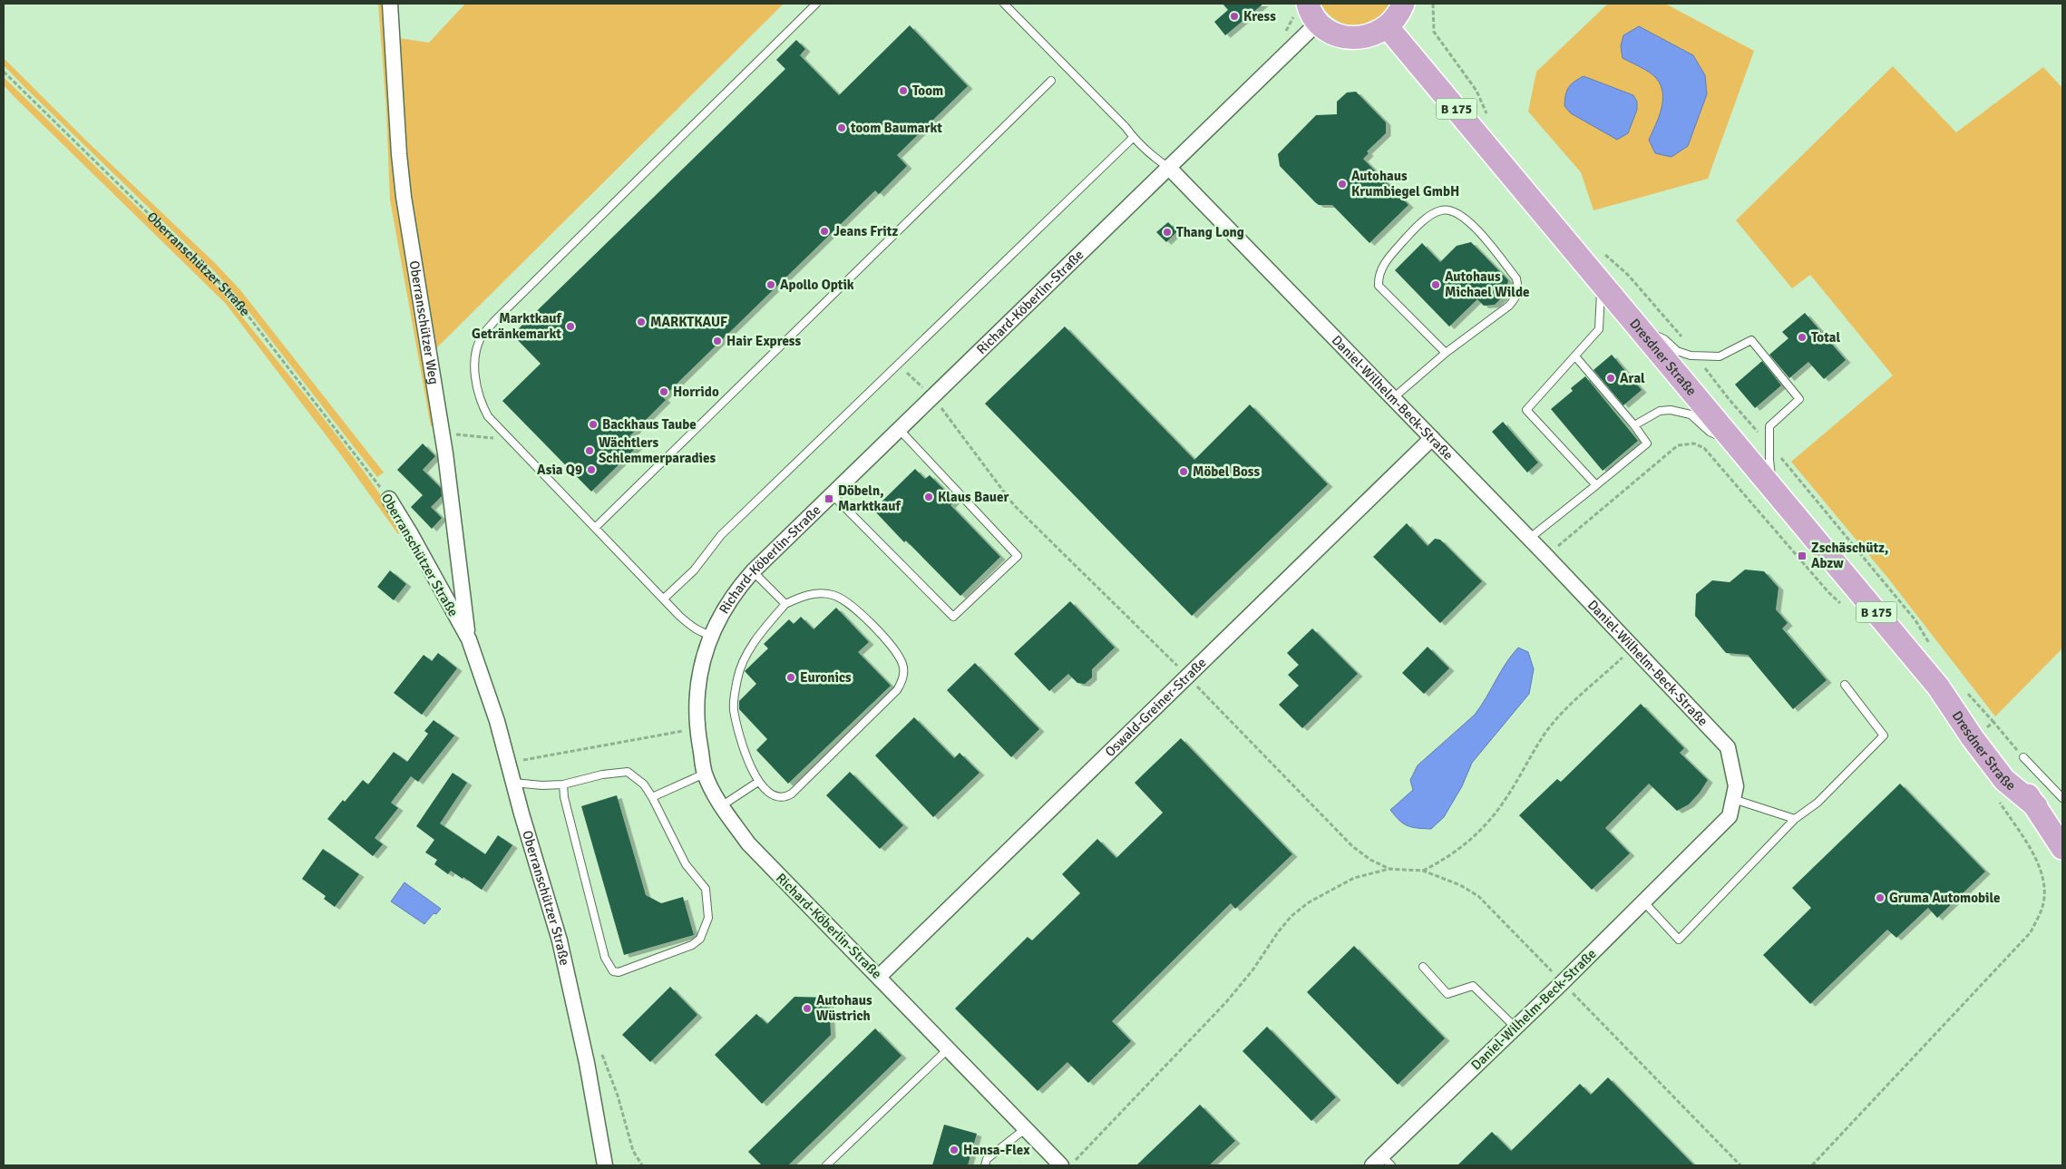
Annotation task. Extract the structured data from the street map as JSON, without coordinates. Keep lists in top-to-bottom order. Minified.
{"streets":{"main road":["B 175","Dresdner Straße"],"street":["Oberranschützer Straße","Richard-Köberlin-Straße","Oberranschützer Weg","Daniel-Wilhelm-Beck-Straße","Oswald-Greiner-Straße"]},"crossings":[["Oberranschützer Straße","Oberranschützer Weg"],["Richard-Köberlin-Straße","Daniel-Wilhelm-Beck-Straße"],["Richard-Köberlin-Straße","Oswald-Greiner-Straße"],["Daniel-Wilhelm-Beck-Straße","Oswald-Greiner-Straße"]],"places":{"other":["Kress","Toom","toom Baumarkt","Autohaus Krumbiegel GmbH","Jeans Fritz","Thang Long","Apollo Optik","Autohaus Michael Wilde","MARKTKAUF","Marktkauf Getränkemarkt","Total","Hair Express","Aral","Horrido","Backhaus Taube","Wächtlers Schlemmerparadies","Asia Q9","Möbel Boss","Klaus Bauer","Euronics","Gruma Automobile","Autohaus Wüstrich","Hansa-Flex"],"transit":["Döbeln, Marktkauf","Zschäschütz, Abzw"]}}
